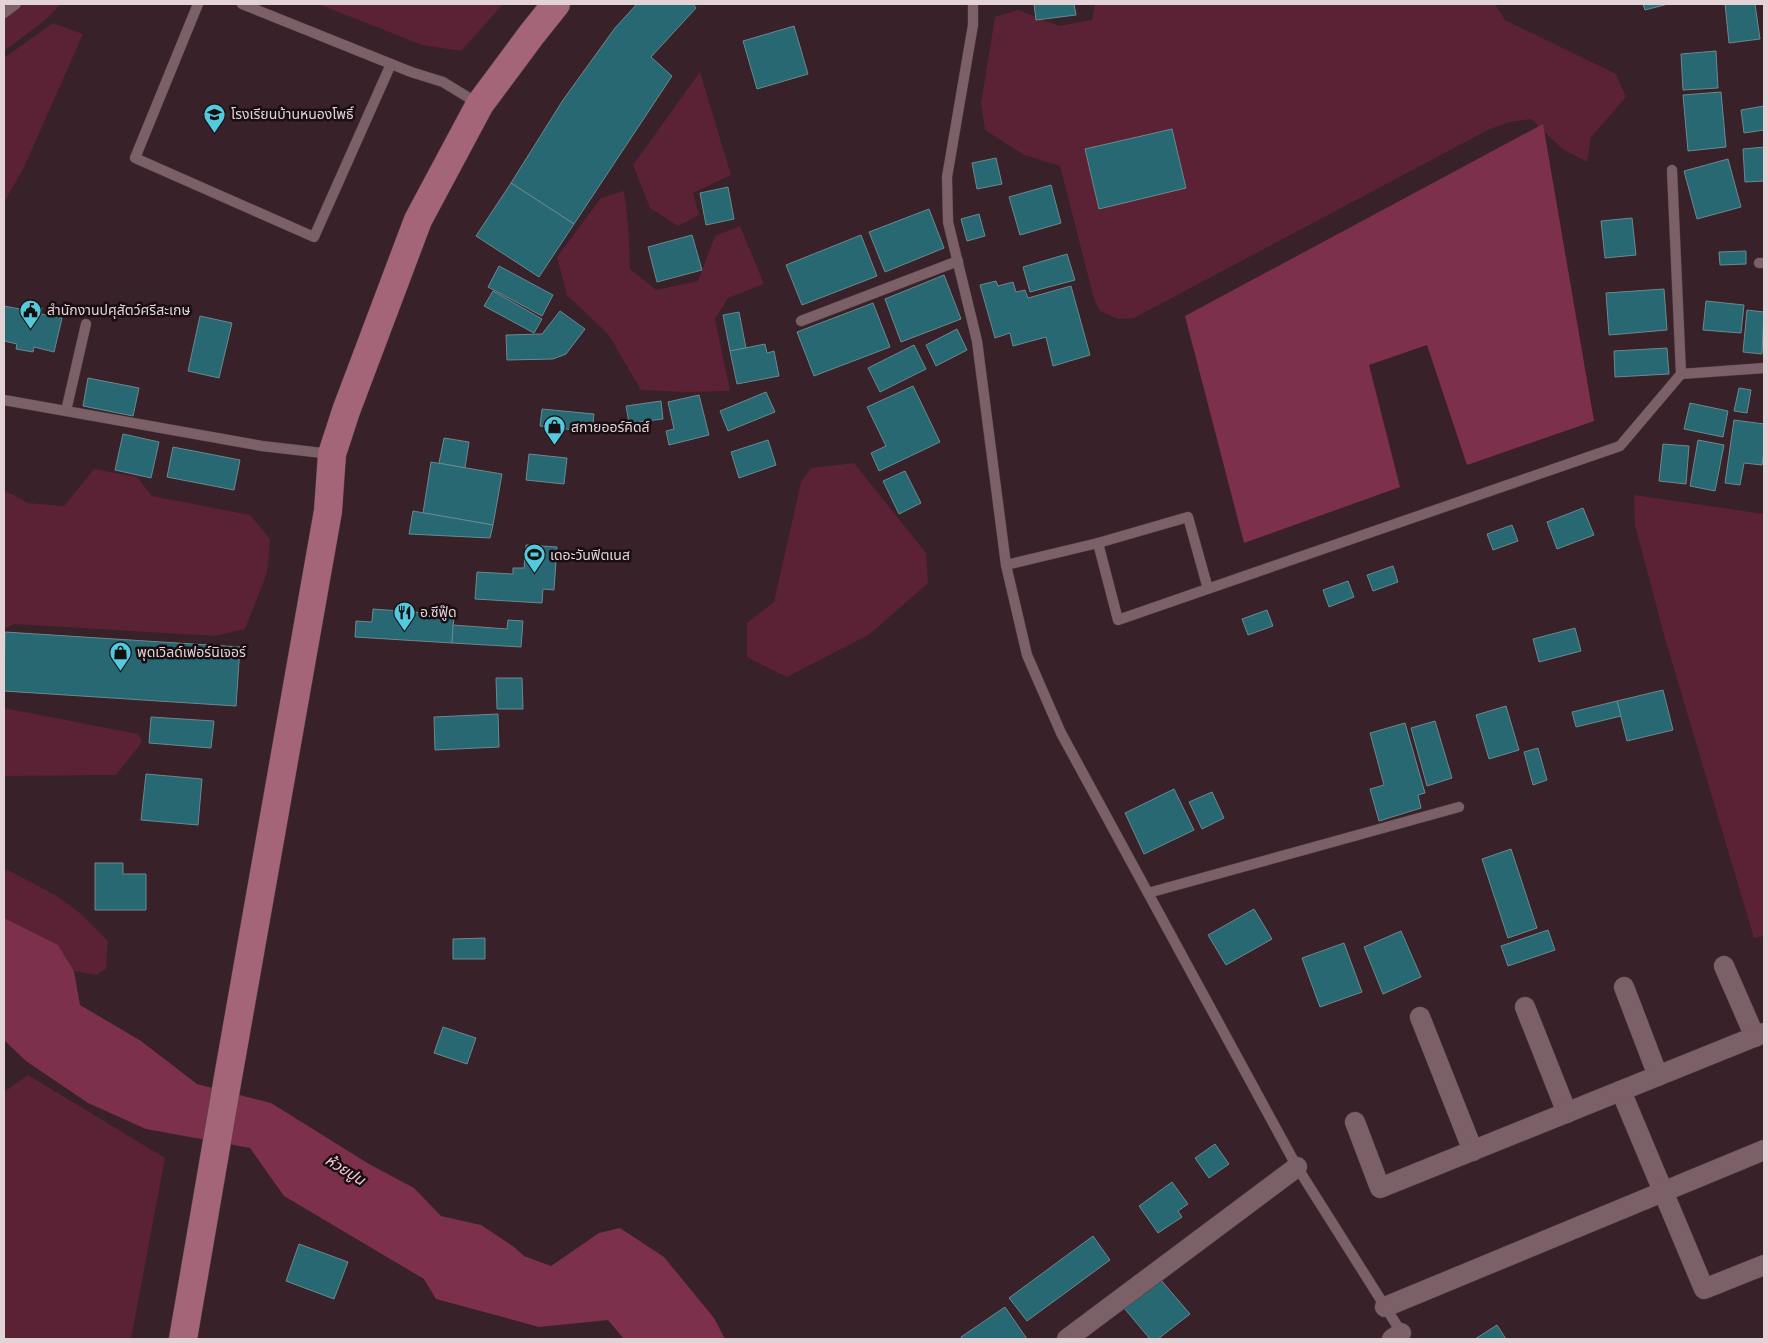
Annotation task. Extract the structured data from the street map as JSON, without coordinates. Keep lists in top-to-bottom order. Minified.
{"water":["ห้วยปูน"],"places":{"school or university":["โรงเรียนบ้านหนองโพธิ์"],"public building":["สำนักงานปศุสัตว์ศรีสะเกษ"],"shop":["สกายออร์คิดส์","พุดเวิลด์เฟอร์นิเจอร์"],"sports":["เดอะวันฟิตเนส"],"restaurant":["อ.ซีฟู๊ด"]}}
